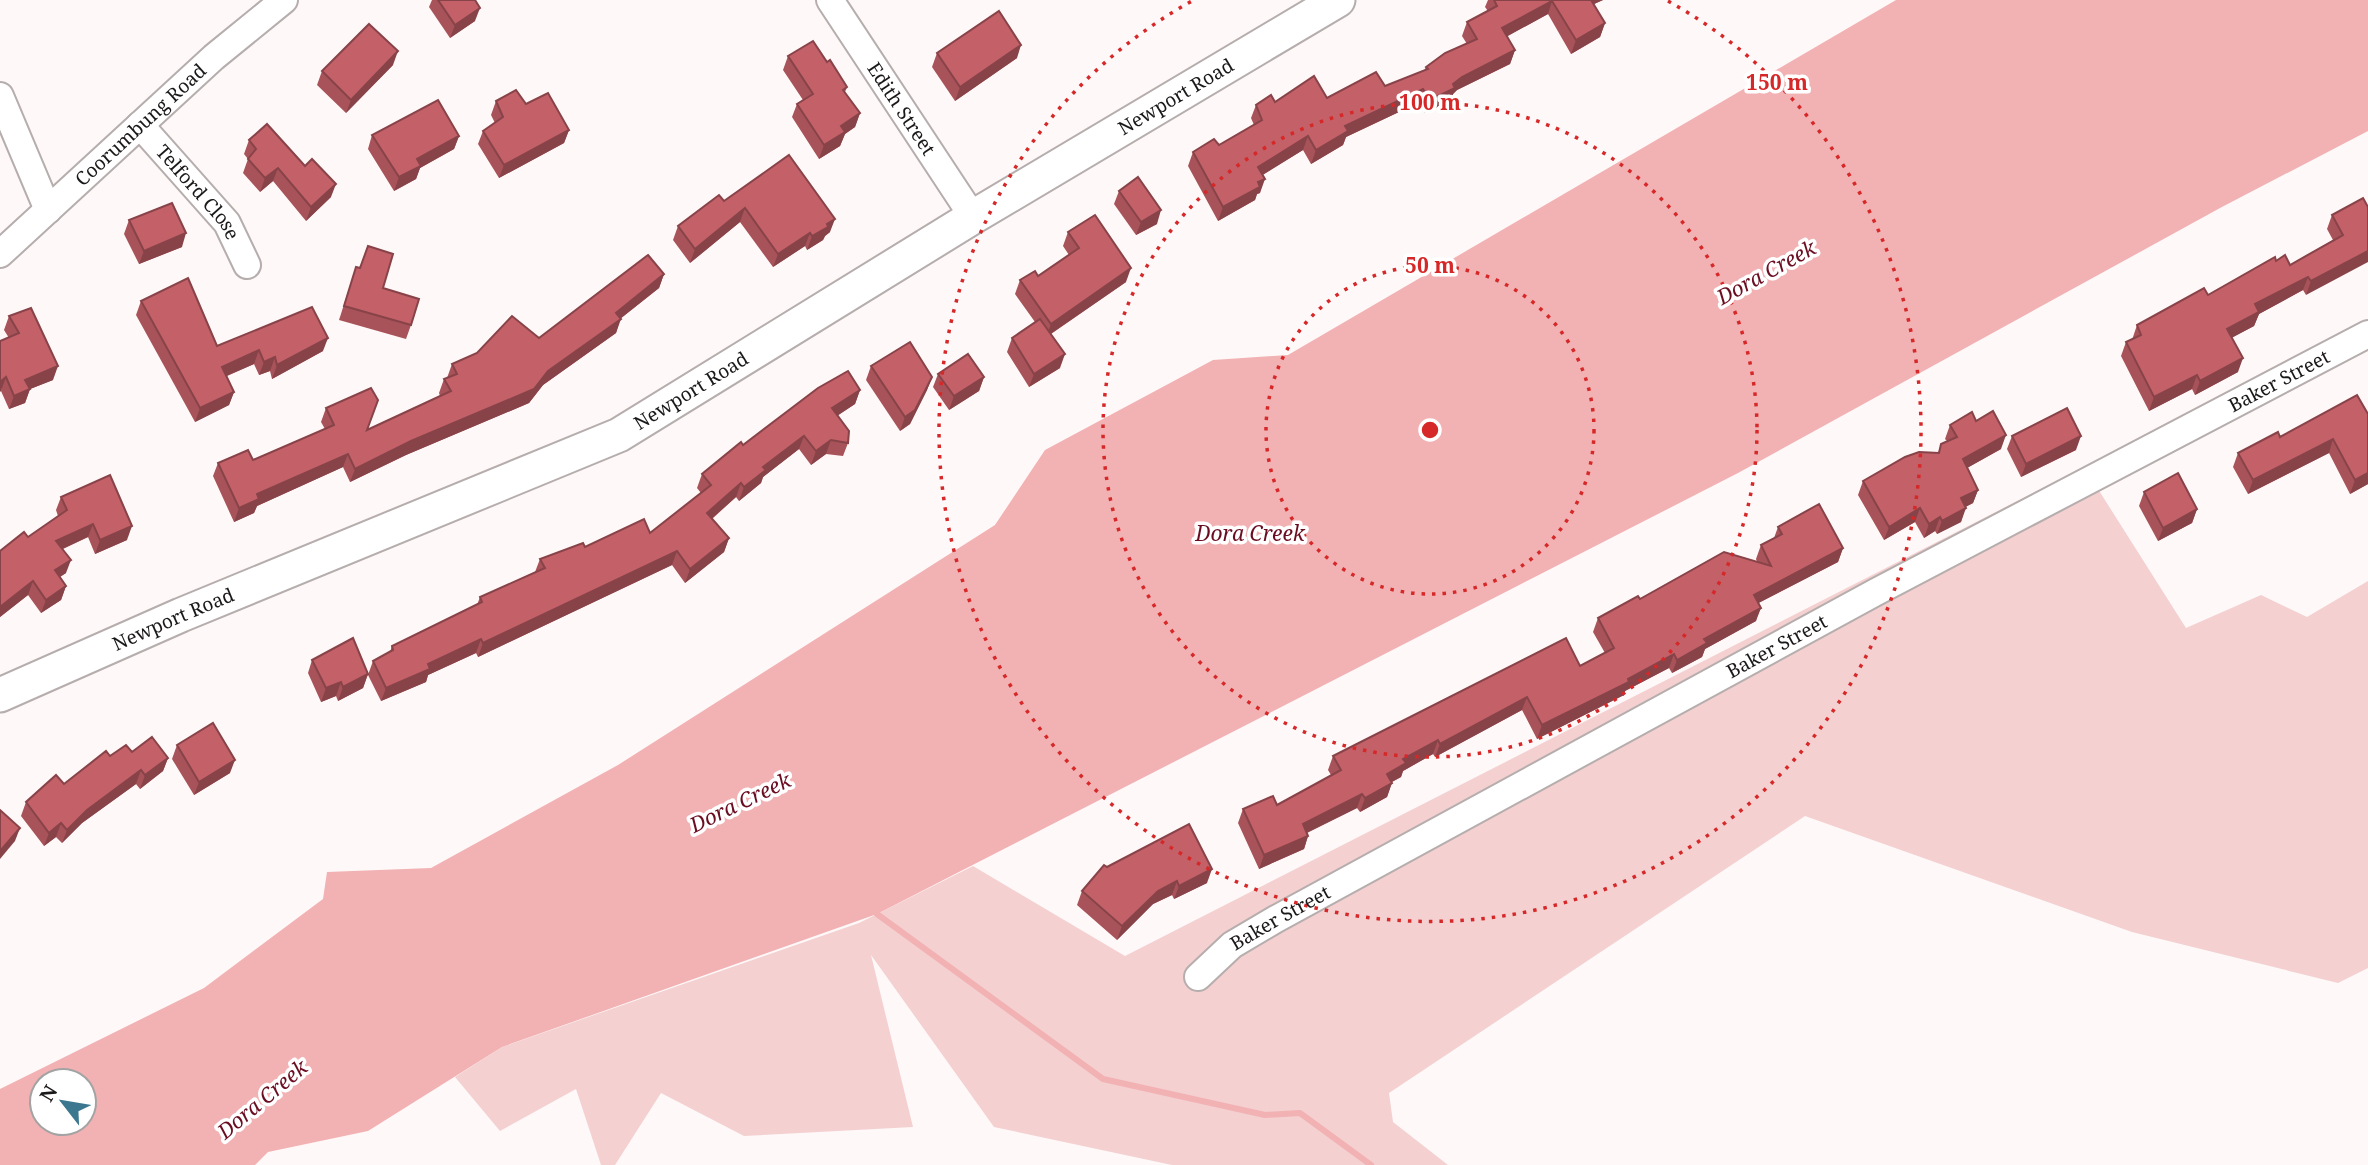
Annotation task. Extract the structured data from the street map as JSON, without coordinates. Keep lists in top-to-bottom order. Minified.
{"streets":{"street":["Newport Road","Edith Street","Coorumbung Road","Telford Close","Baker Street"]},"crossings":[["Newport Road","Edith Street"],["Coorumbung Road","Telford Close"]],"water":["Dora Creek"],"north":"top left","rings":["150 m","100 m","50 m"]}
